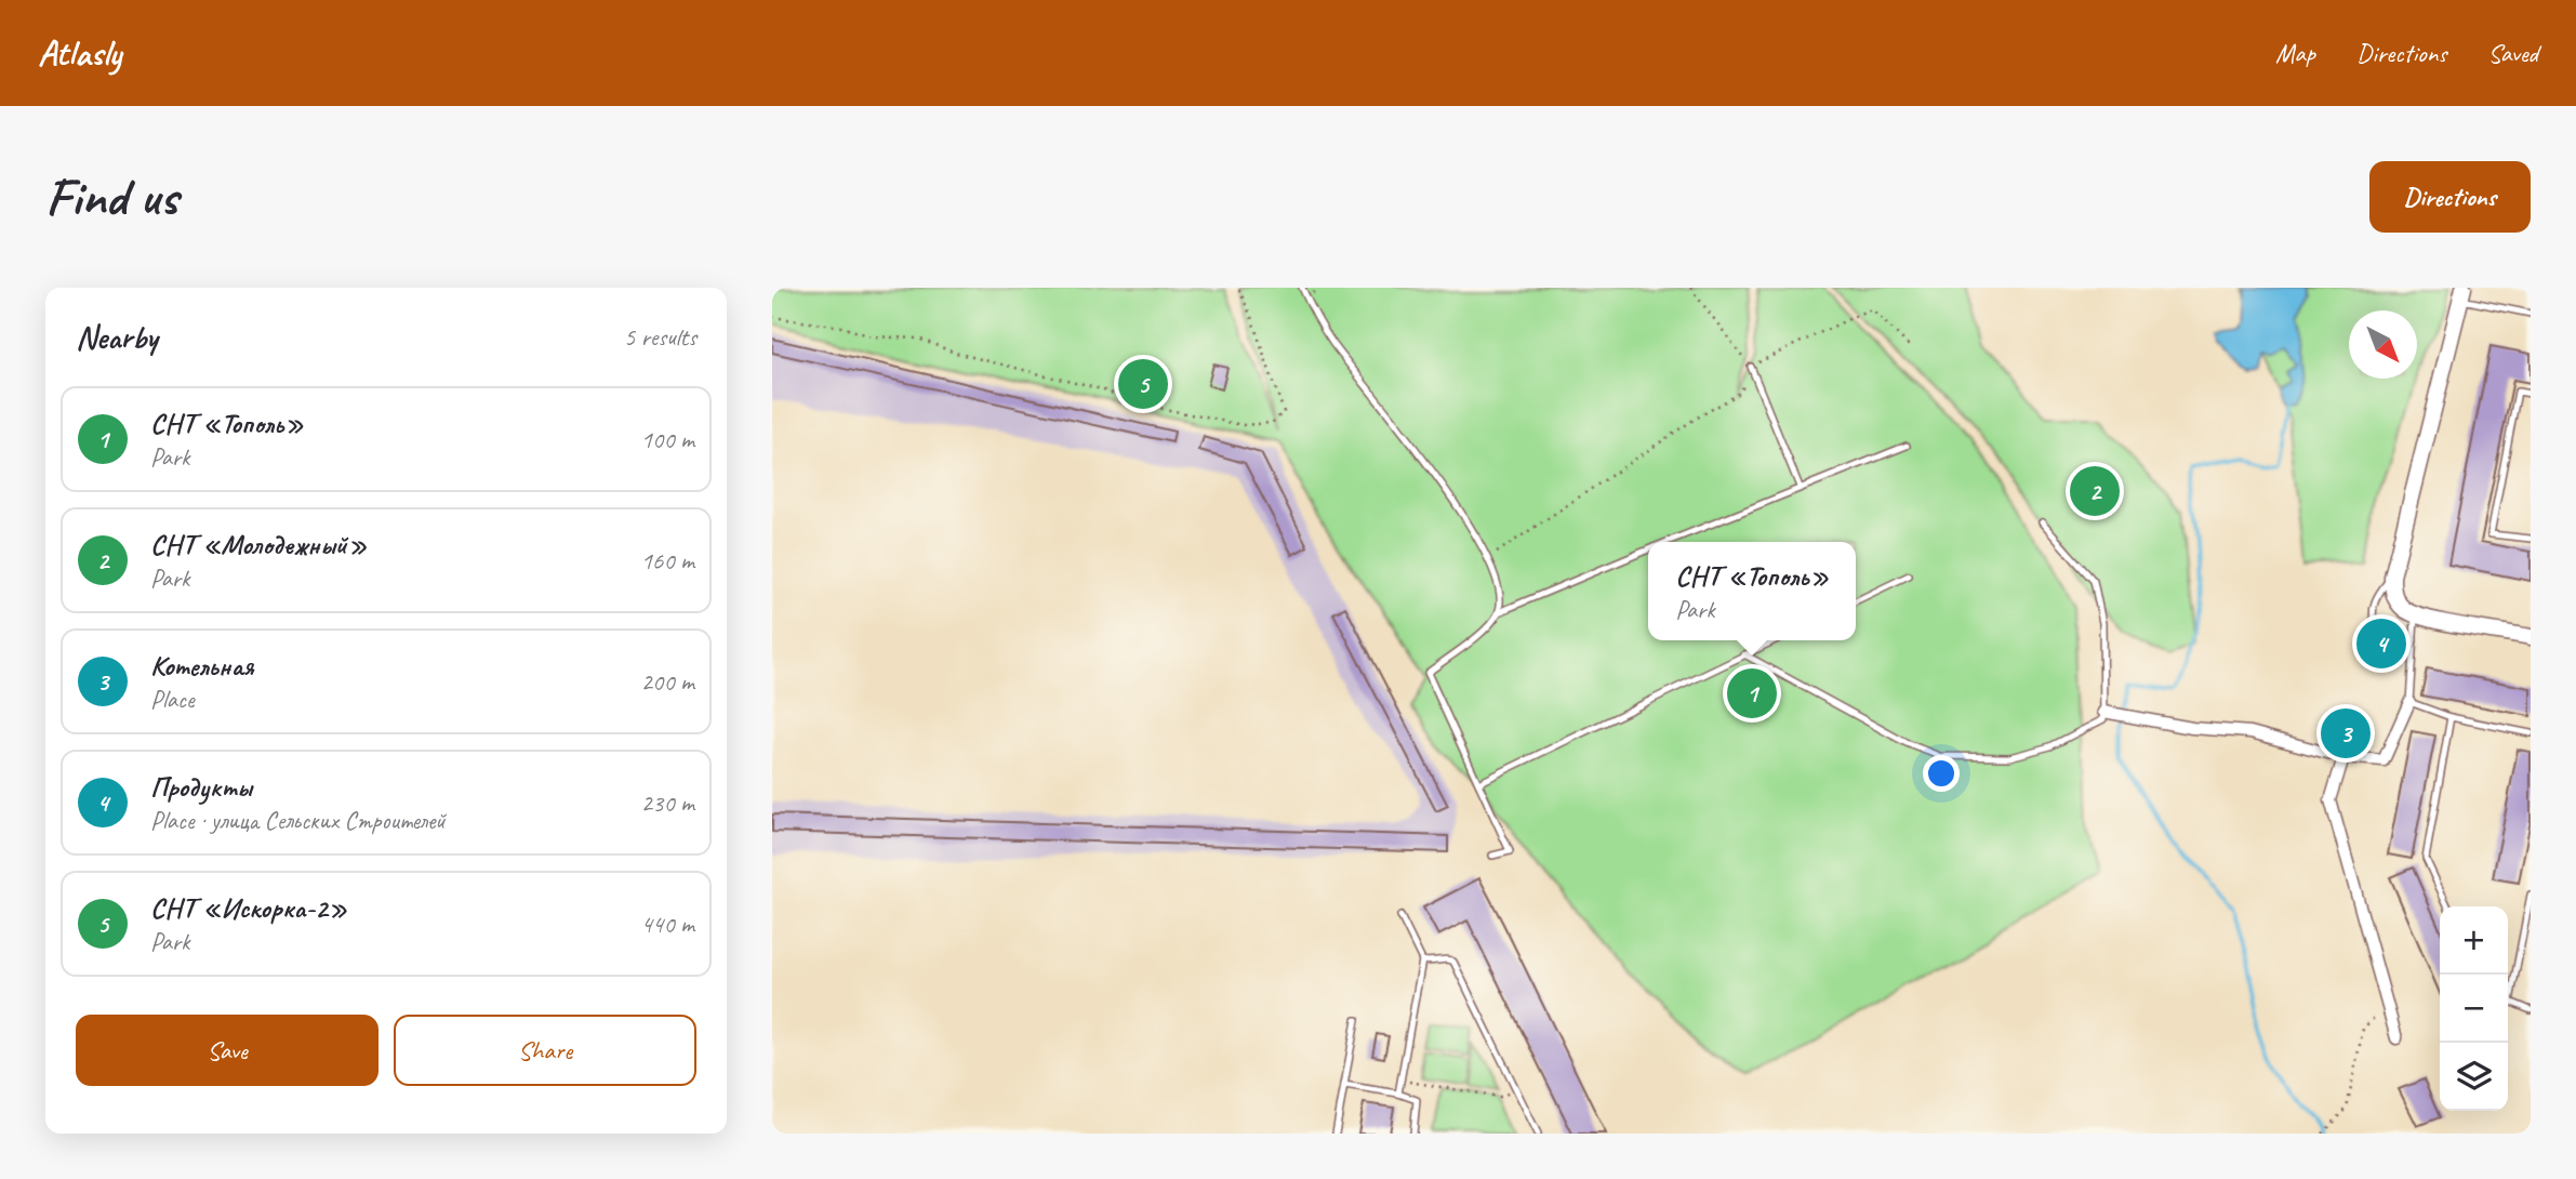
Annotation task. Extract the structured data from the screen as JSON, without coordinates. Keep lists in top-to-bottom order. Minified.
{"north":"bottom right","page":{"header":"Atlasly","nav":["Map","Directions","Saved"],"buttons":["Directions",["Save","Share"]],"title":"Find us","heading":["Nearby","5 results"],"pins":["5","2","4","1","3"],"list":[{"mark":"1","name":"СНТ «Тополь»","note":"Park","value":"100 m"},{"mark":"2","name":"СНТ «Молодежный»","note":"Park","value":"160 m"},{"mark":"3","name":"Котельная","note":"Place","value":"200 m"},{"mark":"4","name":"Продукты","note":"Place · улица Сельских Строителей","value":"230 m"},{"mark":"5","name":"СНТ «Искорка-2»","note":"Park","value":"440 m"}],"popup":["СНТ «Тополь»","Park"],"map_buttons":["+","−"]}}
